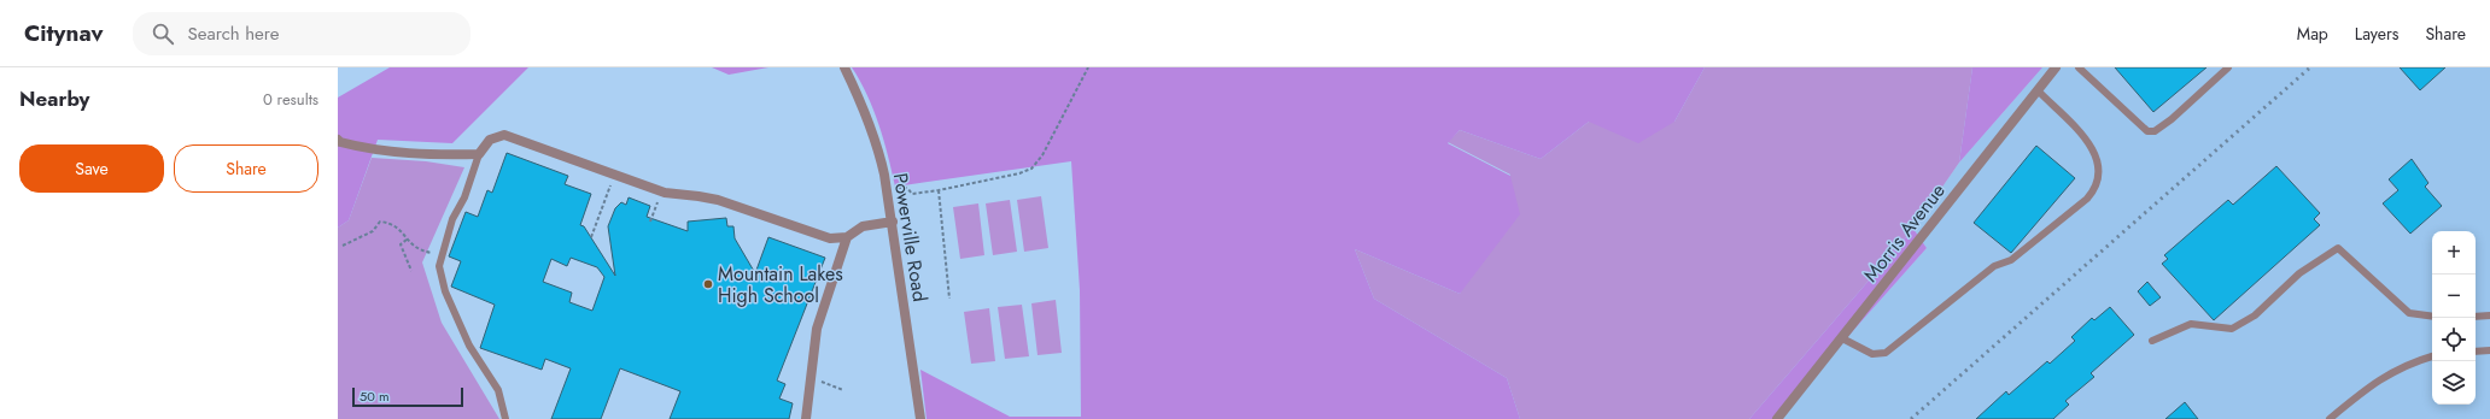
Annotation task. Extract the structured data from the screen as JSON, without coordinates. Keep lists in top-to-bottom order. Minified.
{"streets":{"street":["Morris Avenue","Powerville Road"]},"places":["Mountain Lakes High School"],"scale_bar":"50 m","page":{"header":"Citynav","search":"Search here","nav":["Map","Layers","Share"],"heading":["Nearby","0 results"],"buttons":["Save","Share"],"map_buttons":["+","−"],"scale":"50 m"}}
